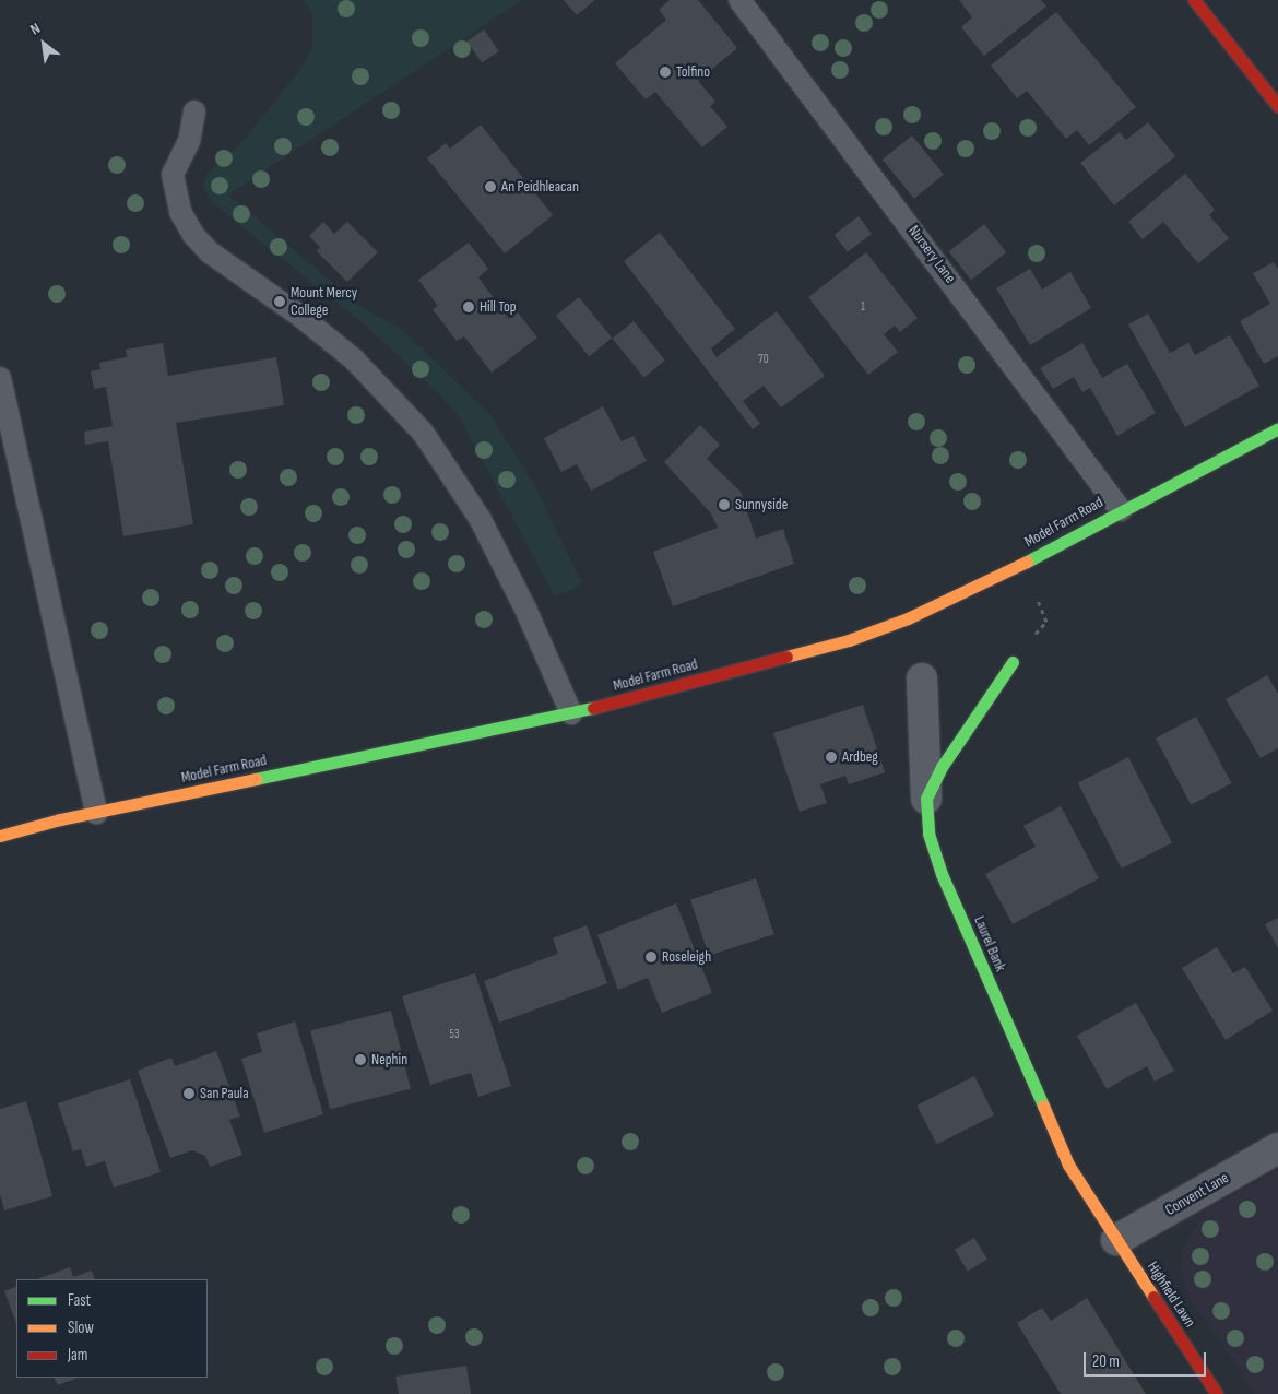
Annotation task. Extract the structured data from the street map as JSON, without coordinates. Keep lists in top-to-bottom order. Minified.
{"streets":{"main road":["Model Farm Road","Laurel Bank","Highfield Lawn"],"street":["Convent Lane"],"lane":["Nursery Lane"]},"crossings":[["Nursery Lane","Model Farm Road"],["Laurel Bank","Convent Lane"],["Laurel Bank","Highfield Lawn"],["Convent Lane","Highfield Lawn"]],"places":["Tolfino","An Peidhleacan","Mount Mercy College","Hill Top","Sunnyside","Ardbeg","Roseleigh","Nephin","San Paula"],"house_numbers":["1","70","53"],"legend":["Fast","Slow","Jam"],"scale_bar":"20 m","north":"top left"}
